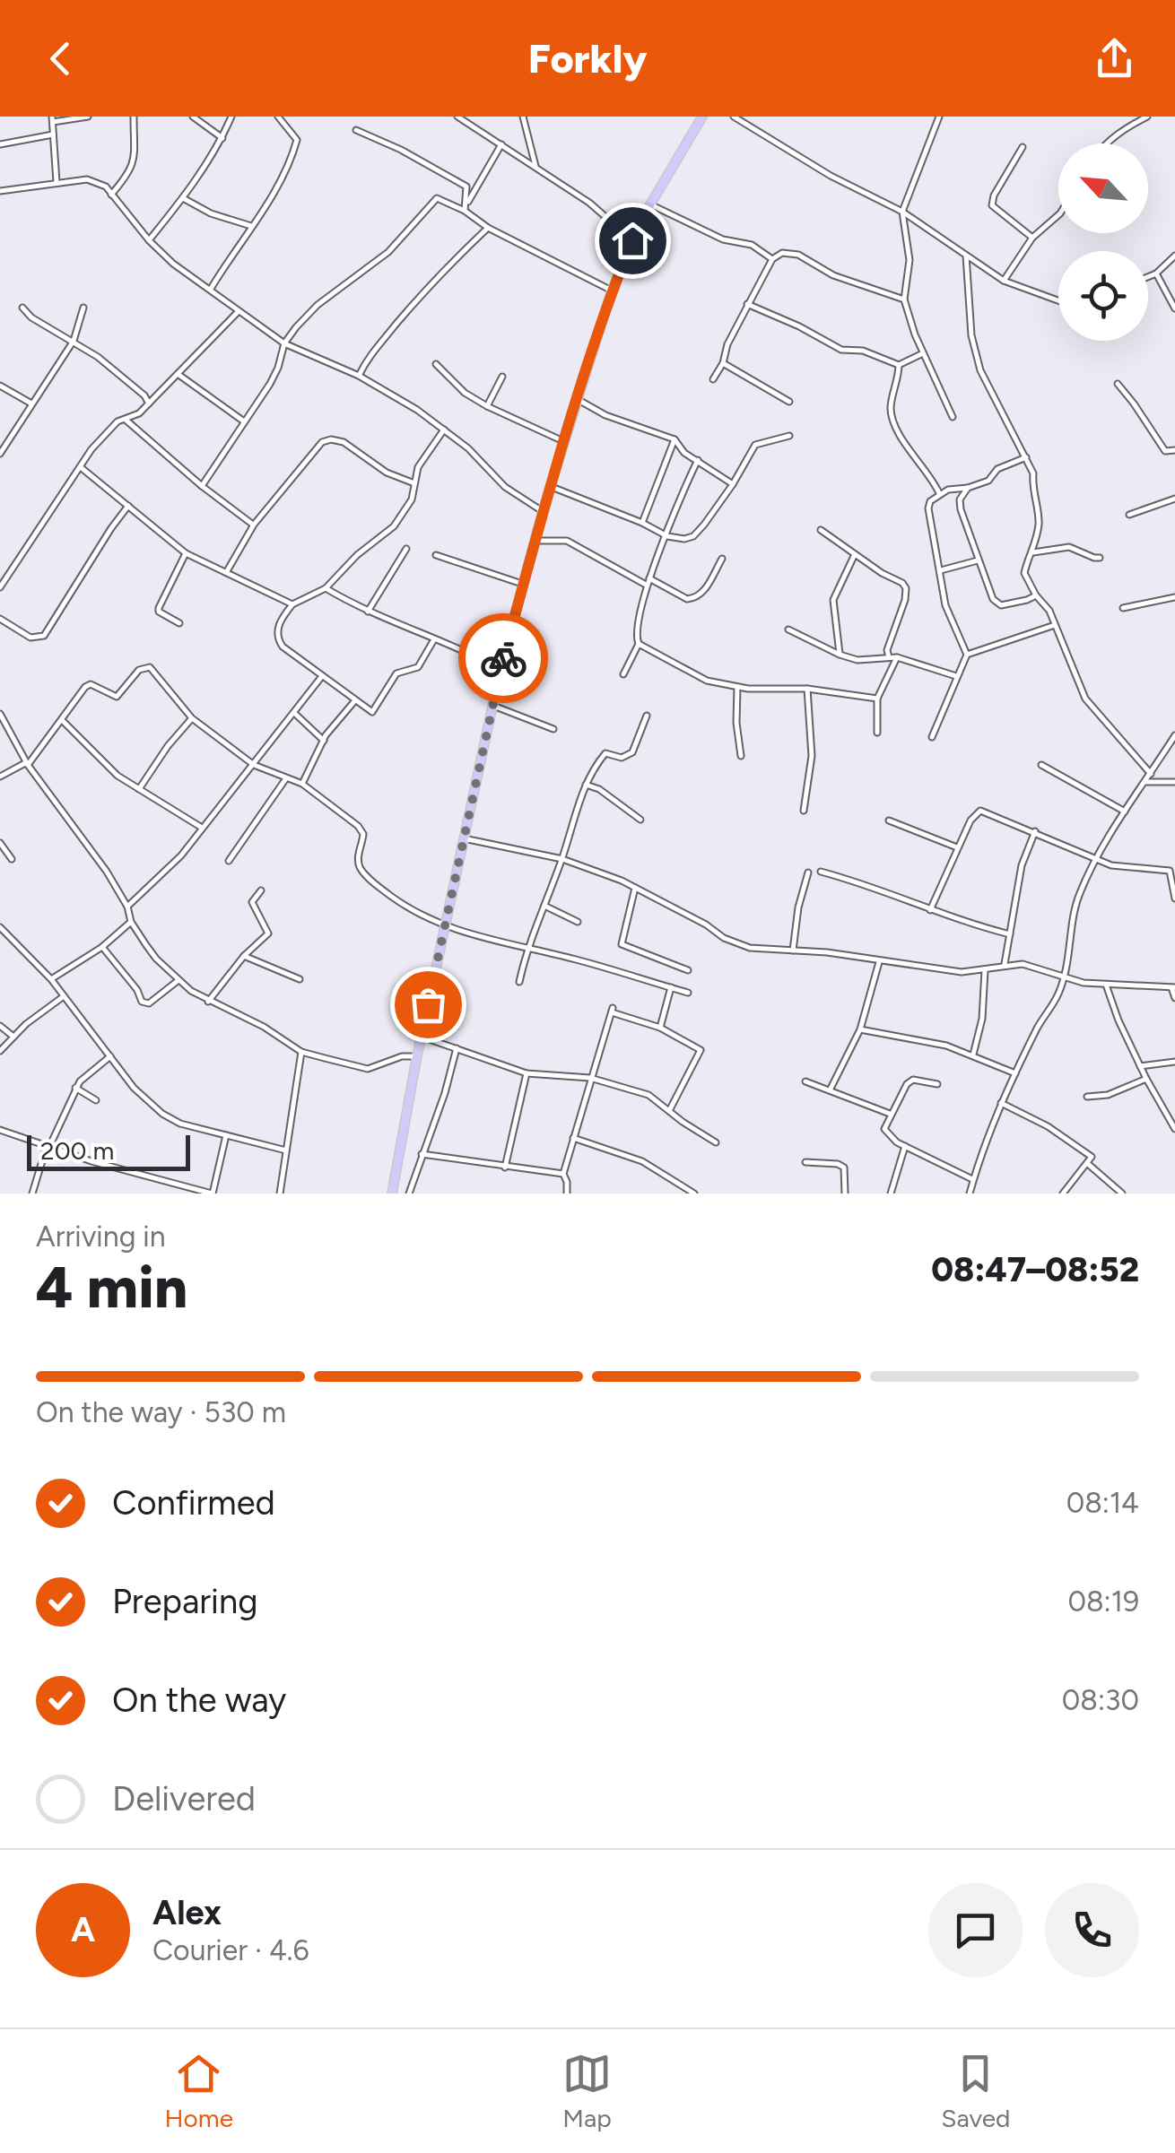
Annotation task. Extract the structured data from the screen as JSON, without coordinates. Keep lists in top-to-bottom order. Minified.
{"scale_bar":"200 m","north":"top left","page":{"header":"Forkly","scale":"200 m","heading":["4 min","Arriving in","08:47–08:52"],"panel":["Alex","Courier · 4.6"],"bar":"On the way · 530 m","list":[["Confirmed","08:14"],["Preparing","08:19"],["On the way","08:30"],"Delivered"],"round":"A","tabs":["Home","Map","Saved"]}}
